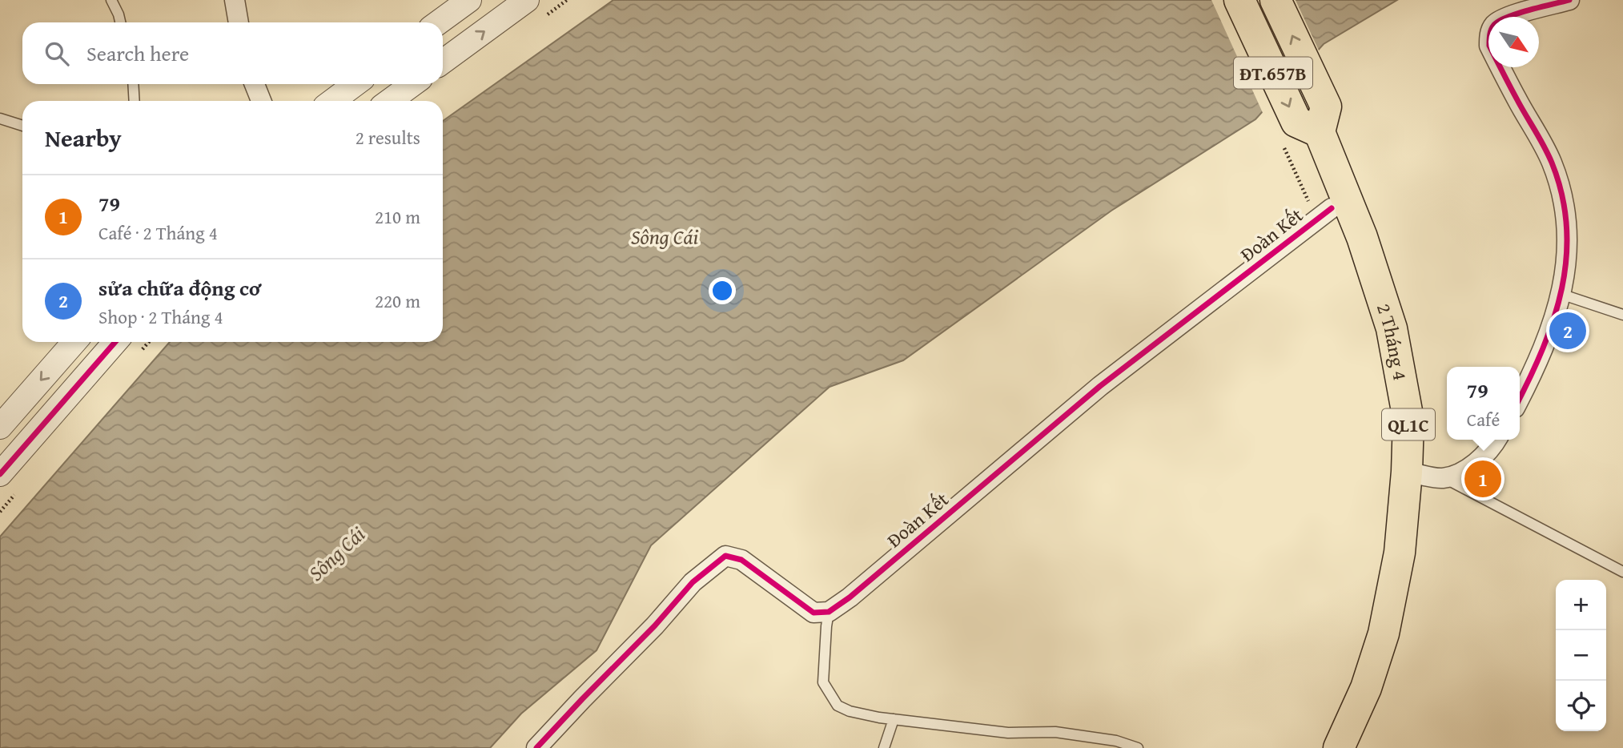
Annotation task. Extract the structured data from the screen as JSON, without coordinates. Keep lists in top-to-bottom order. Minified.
{"streets":{"main road":["ĐT.657B","2 Tháng 4","QL1C"],"street":["Đoàn Kết"]},"crossings":[["ĐT.657B","2 Tháng 4"]],"water":["Sông Cái"],"north":"bottom right","page":{"search":"Search here","heading":["Nearby","2 results"],"list":[{"mark":"1","name":"79","note":"Café · 2 Tháng 4","value":"210 m"},{"mark":"2","name":"sửa chữa động cơ","note":"Shop · 2 Tháng 4","value":"220 m"}],"pins":["2","1"],"popup":["79","Café"],"map_buttons":["+","−"]}}
